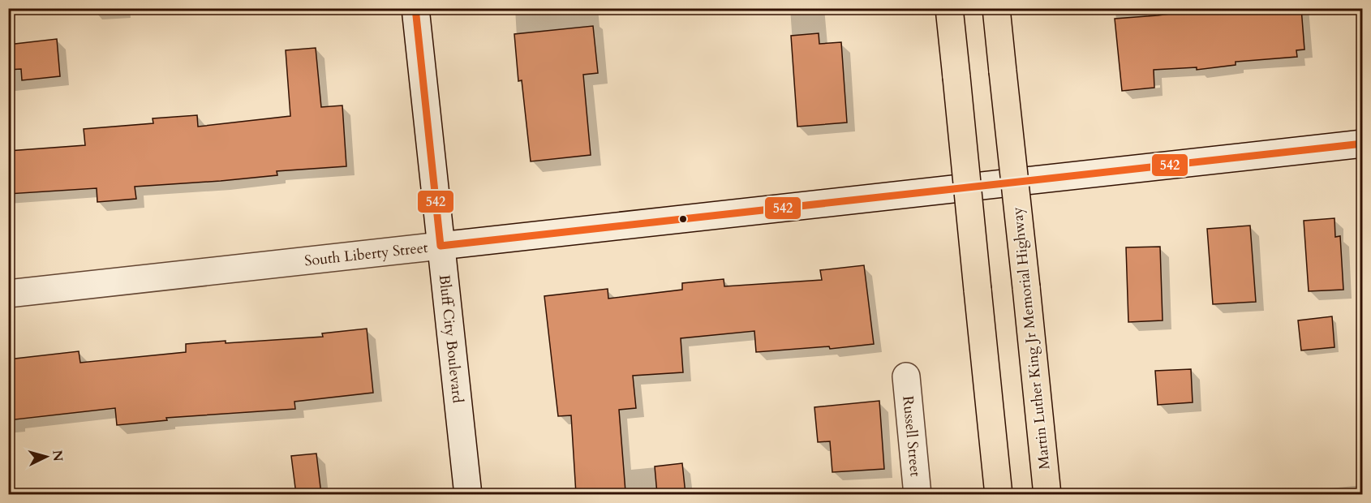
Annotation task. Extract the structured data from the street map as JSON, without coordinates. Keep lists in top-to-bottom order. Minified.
{"streets":{"highway":["Martin Luther King Jr Memorial Highway"],"main road":["South Liberty Street","Bluff City Boulevard","Russell Street"]},"crossings":[["South Liberty Street","Bluff City Boulevard"]],"lines":["transit line 542"],"north":"right"}
